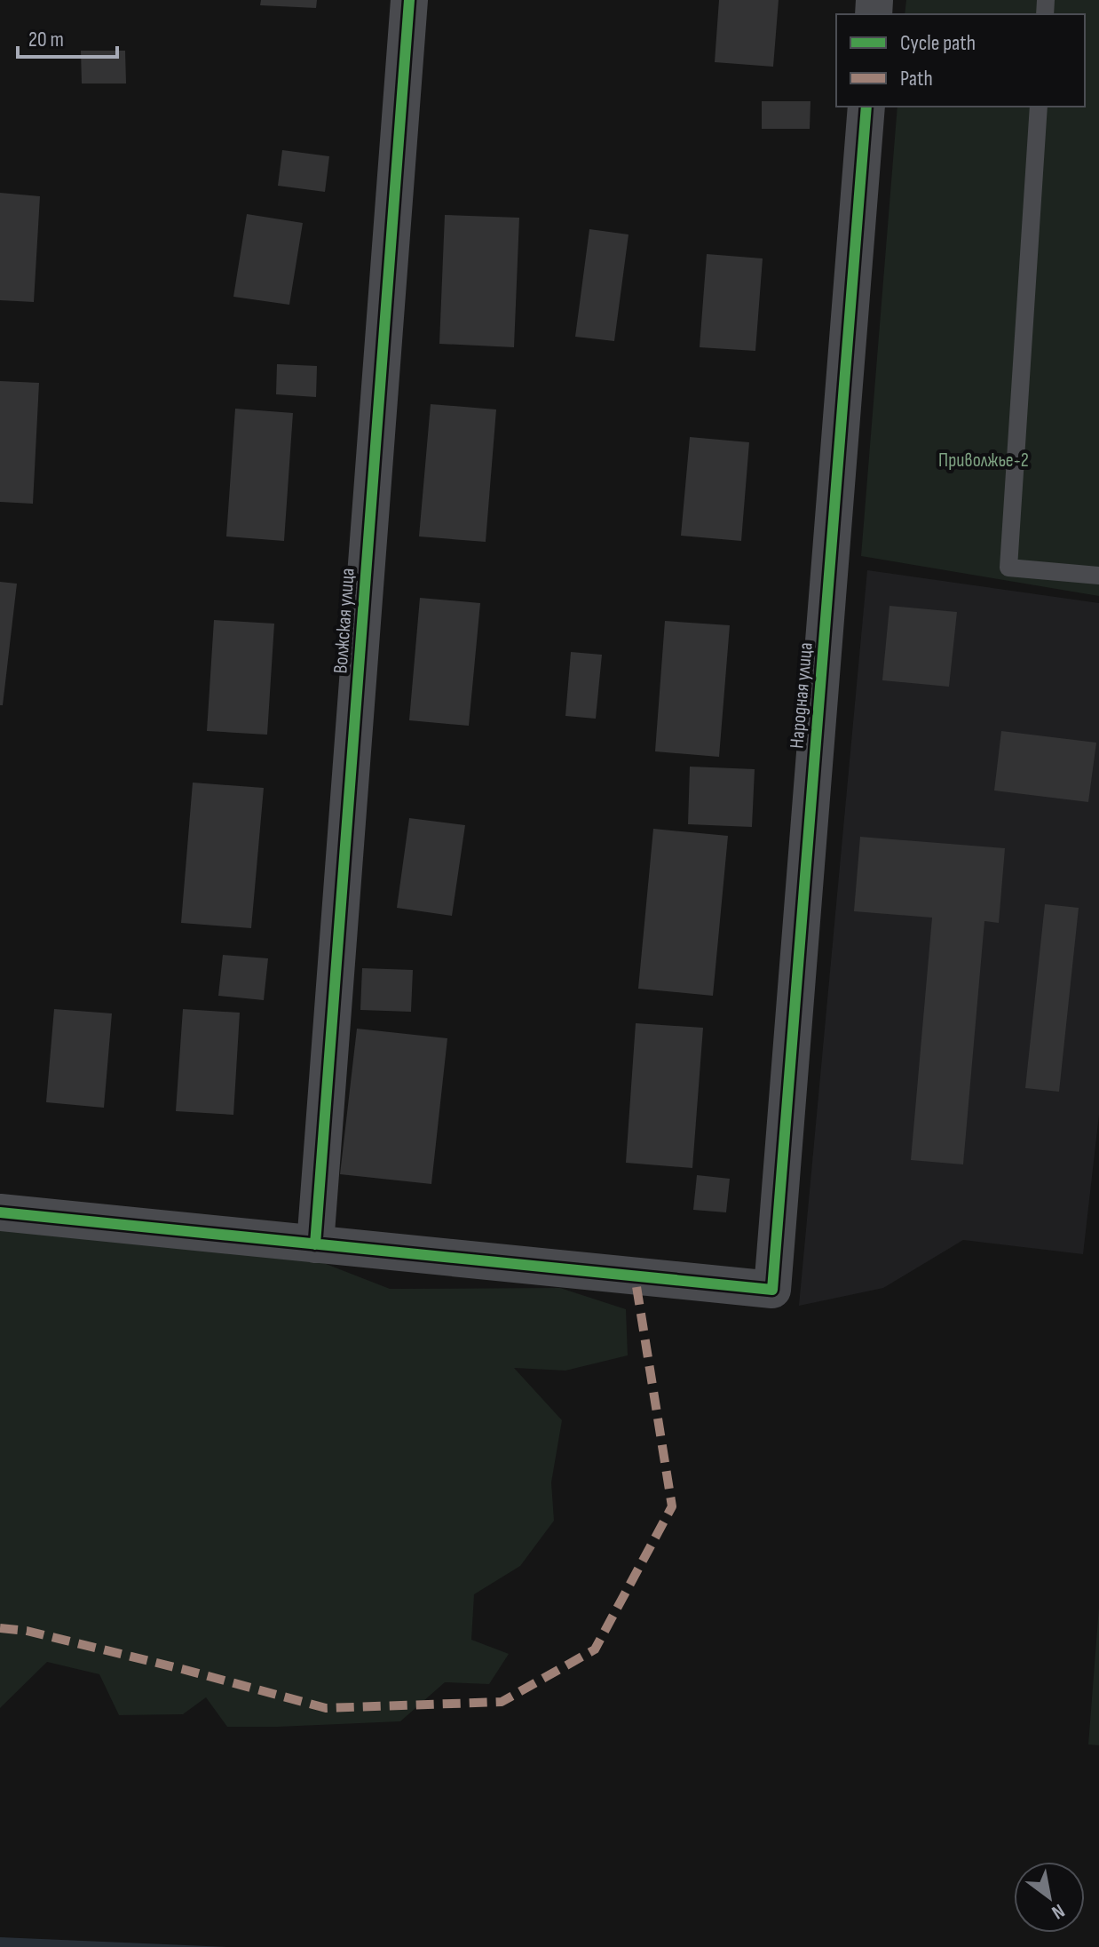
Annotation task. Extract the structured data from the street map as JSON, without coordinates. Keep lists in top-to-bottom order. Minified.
{"streets":{"street":["Волжская улица","Народная улица"]},"crossings":[["Волжская улица","Народная улица"]],"parks":["Приволжье-2"],"legend":["Cycle path","Path"],"scale_bar":"20 m","north":"bottom right"}
